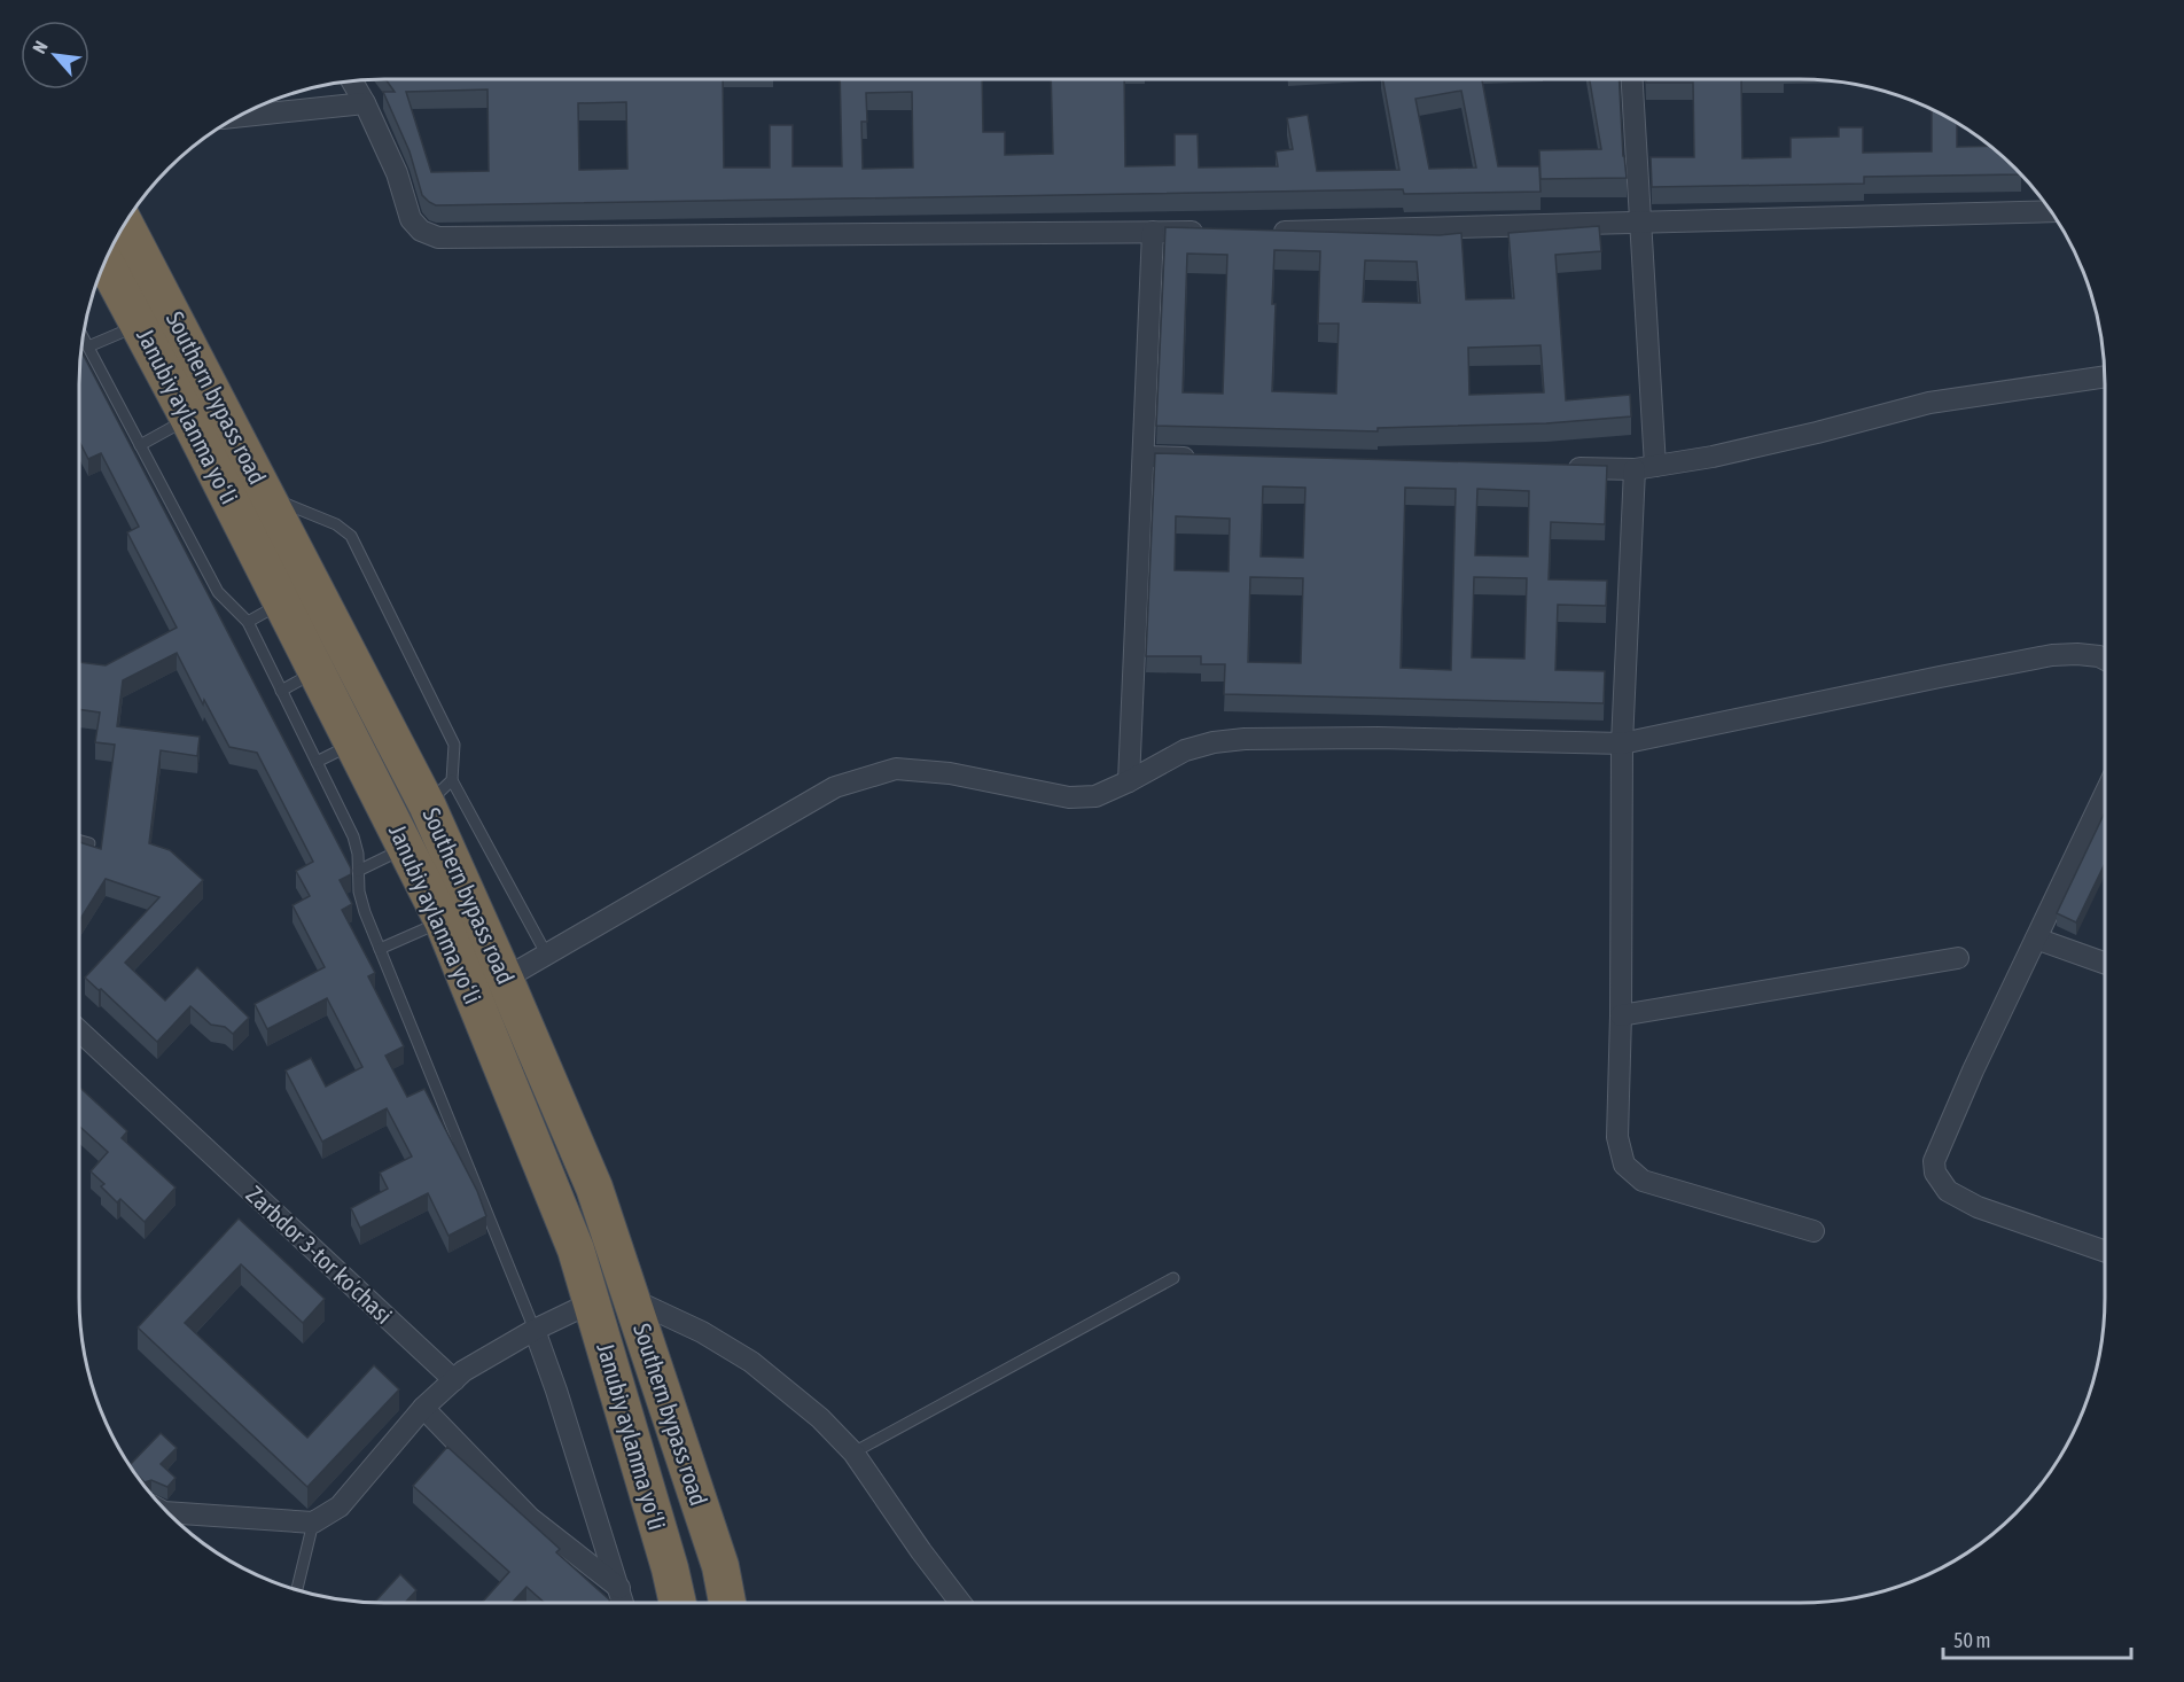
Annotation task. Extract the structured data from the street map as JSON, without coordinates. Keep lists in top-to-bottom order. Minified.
{"streets":{"highway":["Southern bypass road","Janubiy aylanma yoʻli"],"street":["Zarbdor 3-tor koʼchasi"]},"scale_bar":"50 m","north":"top left"}
